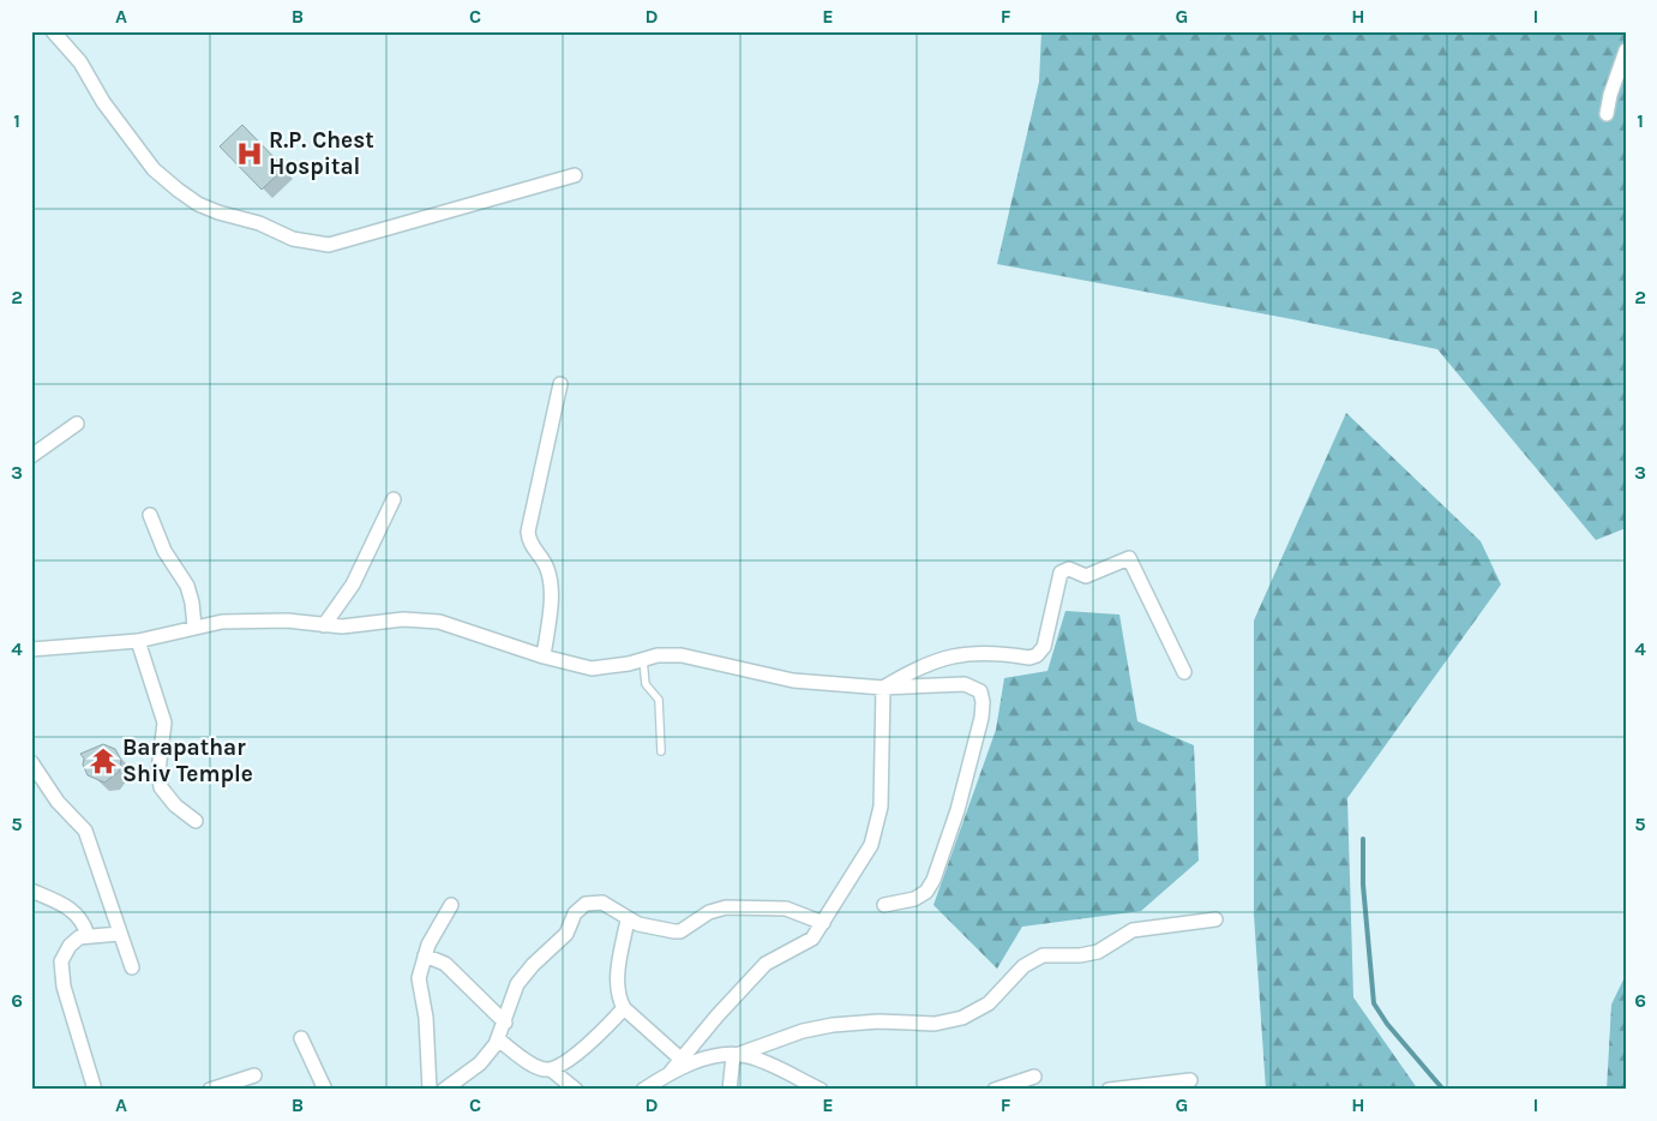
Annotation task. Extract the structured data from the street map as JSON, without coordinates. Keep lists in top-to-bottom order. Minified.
{"places":{"hospital":["R.P. Chest Hospital"],"temple":["Barapathar Shiv Temple"]},"grid":{"columns":["A","B","C","D","E","F","G","H","I"],"rows":["1","2","3","4","5","6"]}}
